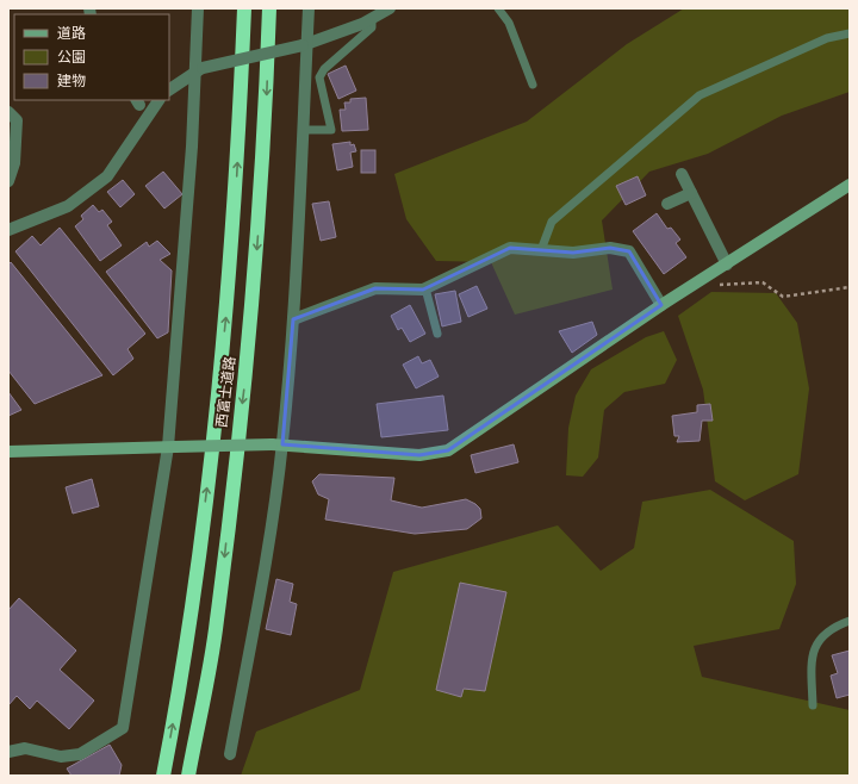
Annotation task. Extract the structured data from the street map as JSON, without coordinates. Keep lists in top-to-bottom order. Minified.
{"streets":{"highway":["西富士道路"]},"legend":["道路","公園","建物"]}
